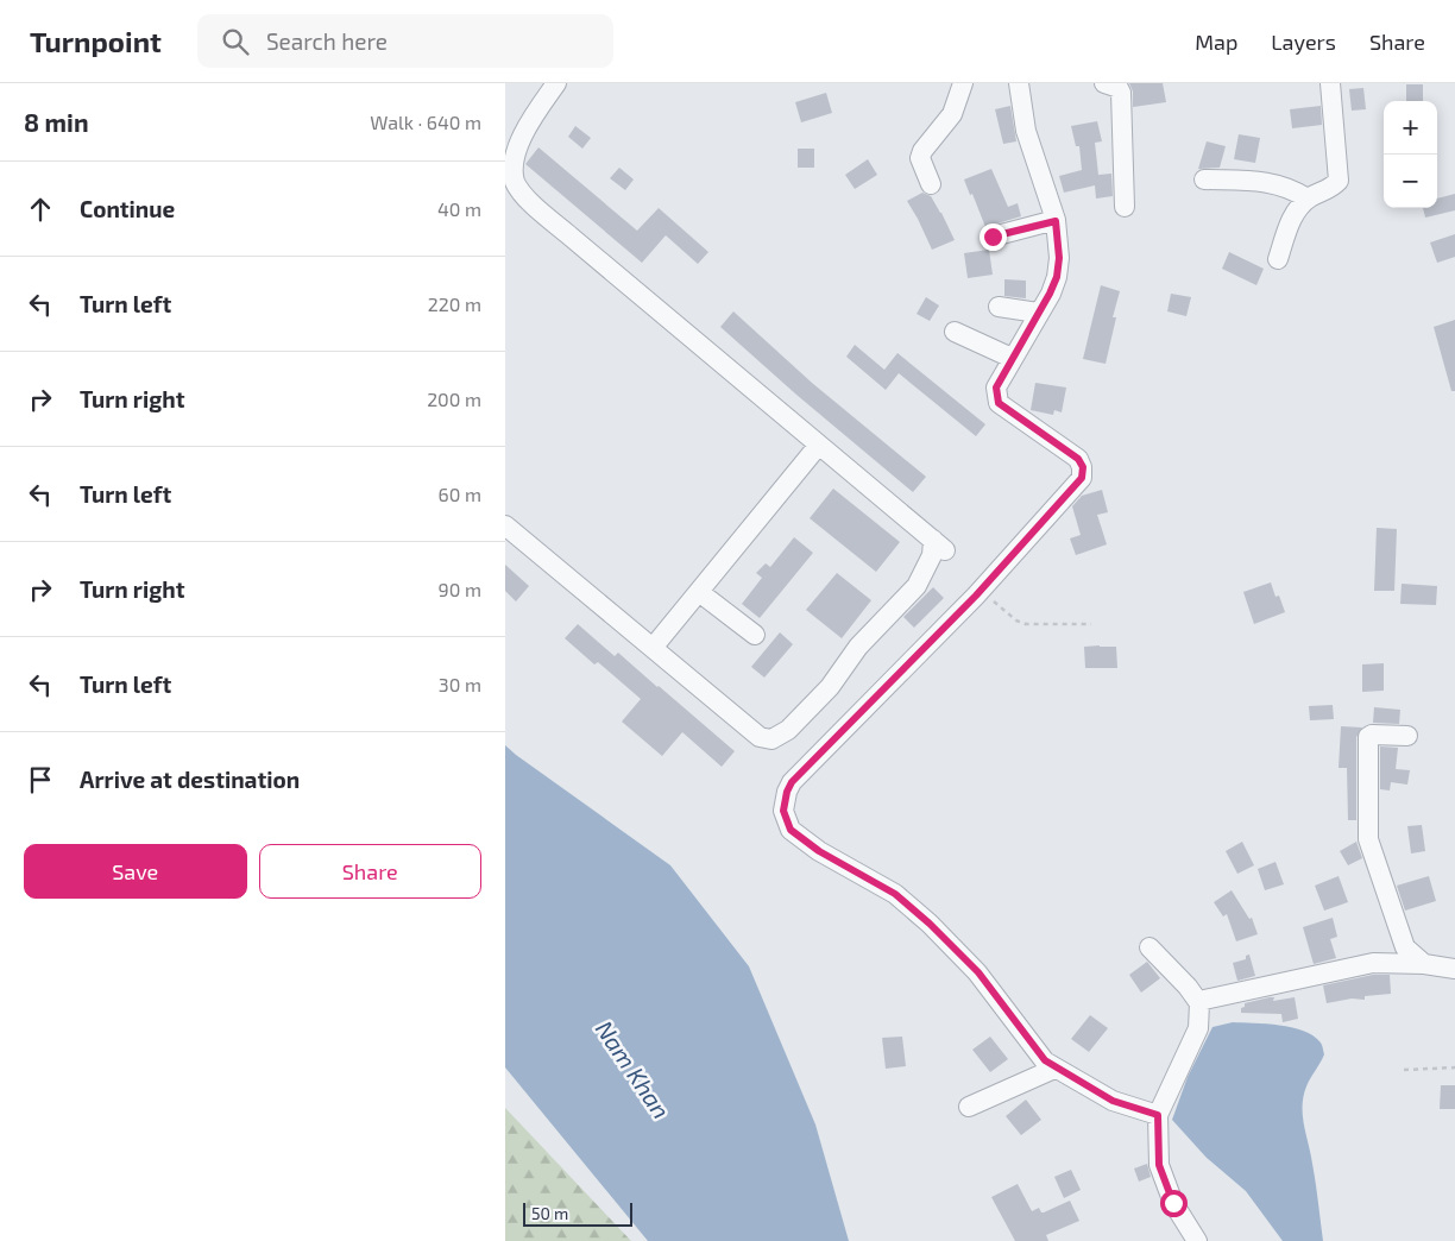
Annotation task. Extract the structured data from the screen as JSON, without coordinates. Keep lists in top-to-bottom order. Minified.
{"water":["Nam Khan"],"scale_bar":"50 m","page":{"header":"Turnpoint","search":"Search here","nav":["Map","Layers","Share"],"heading":["8 min","Walk · 640 m"],"map_buttons":["+","−"],"list":[["Continue","40 m"],["Turn left","220 m"],["Turn right","200 m"],["Turn left","60 m"],["Turn right","90 m"],["Turn left","30 m"],"Arrive at destination"],"buttons":["Save","Share"],"scale":"50 m"}}
